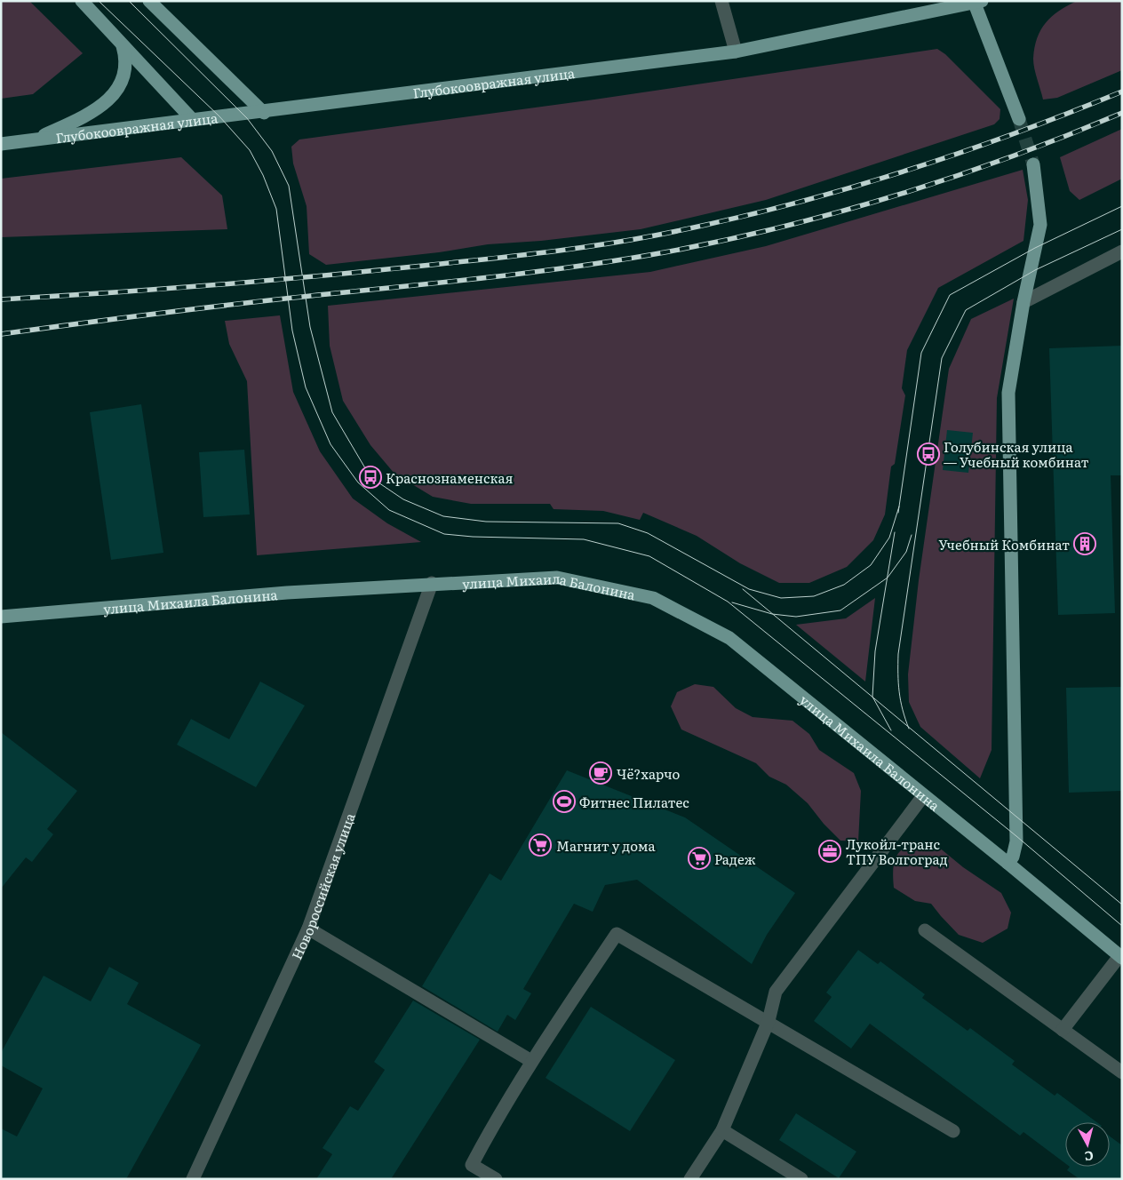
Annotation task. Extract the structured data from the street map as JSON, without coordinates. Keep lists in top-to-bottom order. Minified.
{"streets":{"main road":["Глубокоовражная улица","улица Михаила Балонина"],"street":["Новороссийская улица"]},"crossings":[["улица Михаила Балонина","Новороссийская улица"]],"places":{"bus stop":["Голубинская улица — Учебный комбинат","Краснознаменская"],"building":["Учебный Комбинат"],"cafe":["Чё?харчо"],"sports":["Фитнес Пилатес"],"supermarket":["Магнит у дома","Радеж"],"office":["Лукойл-транс ТПУ Волгоград"]},"north":"bottom"}
